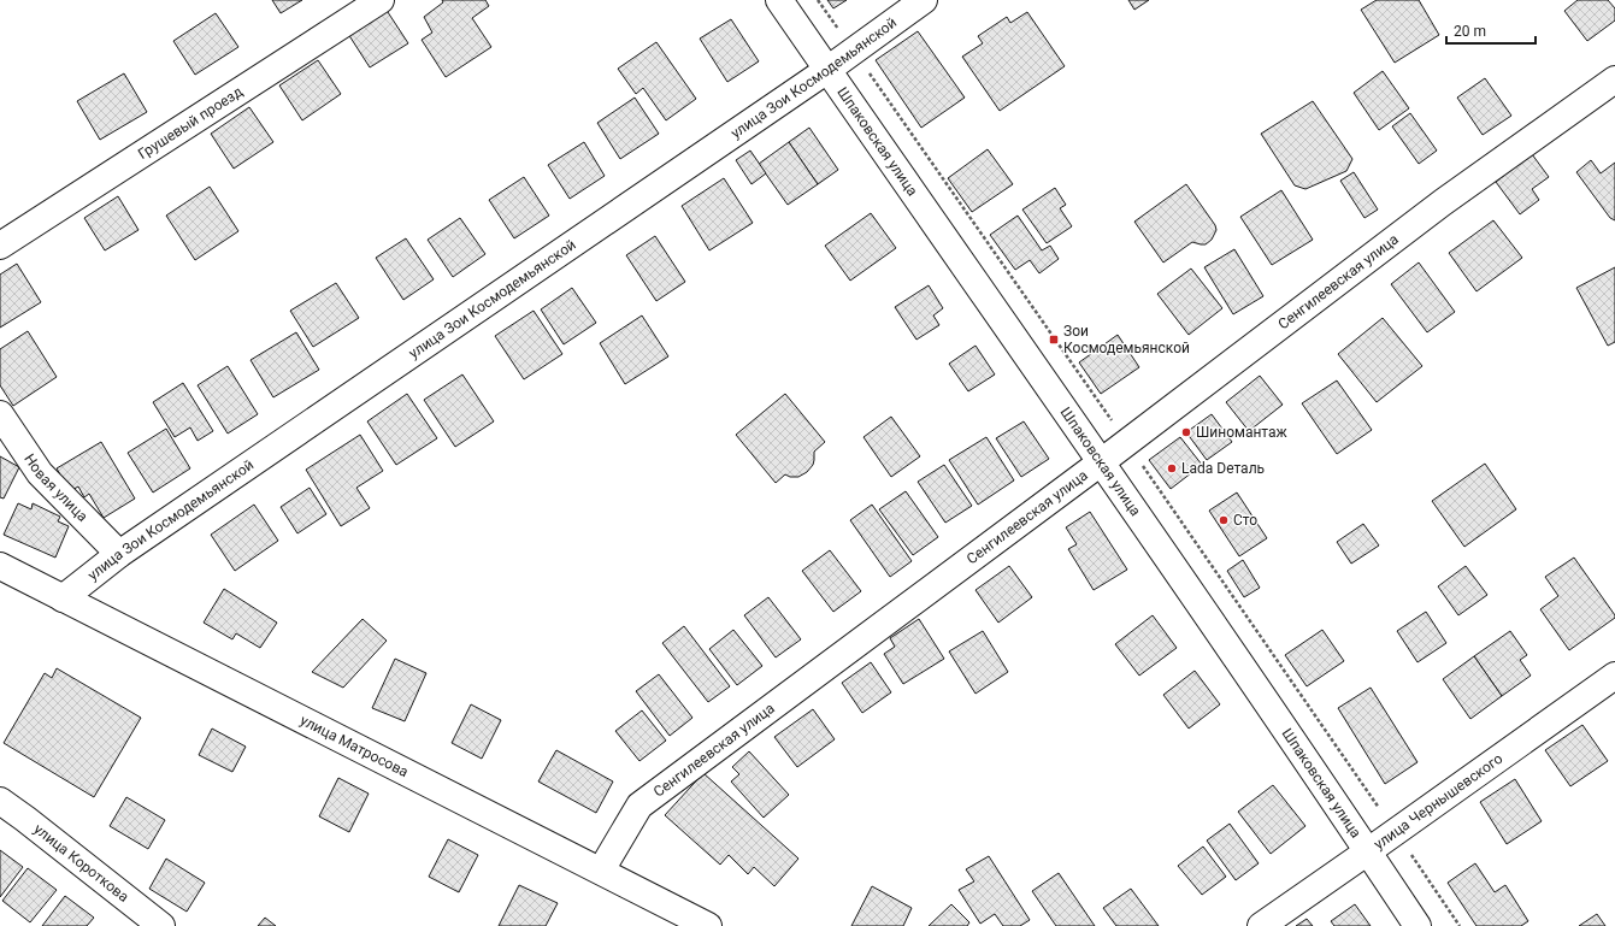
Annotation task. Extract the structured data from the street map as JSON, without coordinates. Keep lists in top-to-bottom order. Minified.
{"streets":{"street":["улица Зои Космодемьянской","Грушевый проезд","Шпаковская улица","Сенгилеевская улица","Новая улица","улица Матросова","улица Чернышевского","улица Короткова"]},"crossings":[["улица Зои Космодемьянской","Шпаковская улица"],["улица Зои Космодемьянской","Новая улица"],["улица Зои Космодемьянской","улица Матросова"],["Шпаковская улица","Сенгилеевская улица"],["Шпаковская улица","улица Чернышевского"],["Сенгилеевская улица","улица Матросова"]],"places":{"transit":["Зои Космодемьянской"],"other":["Шиномантаж","Lada Dеталь","Сто"]},"scale_bar":"20 m"}
